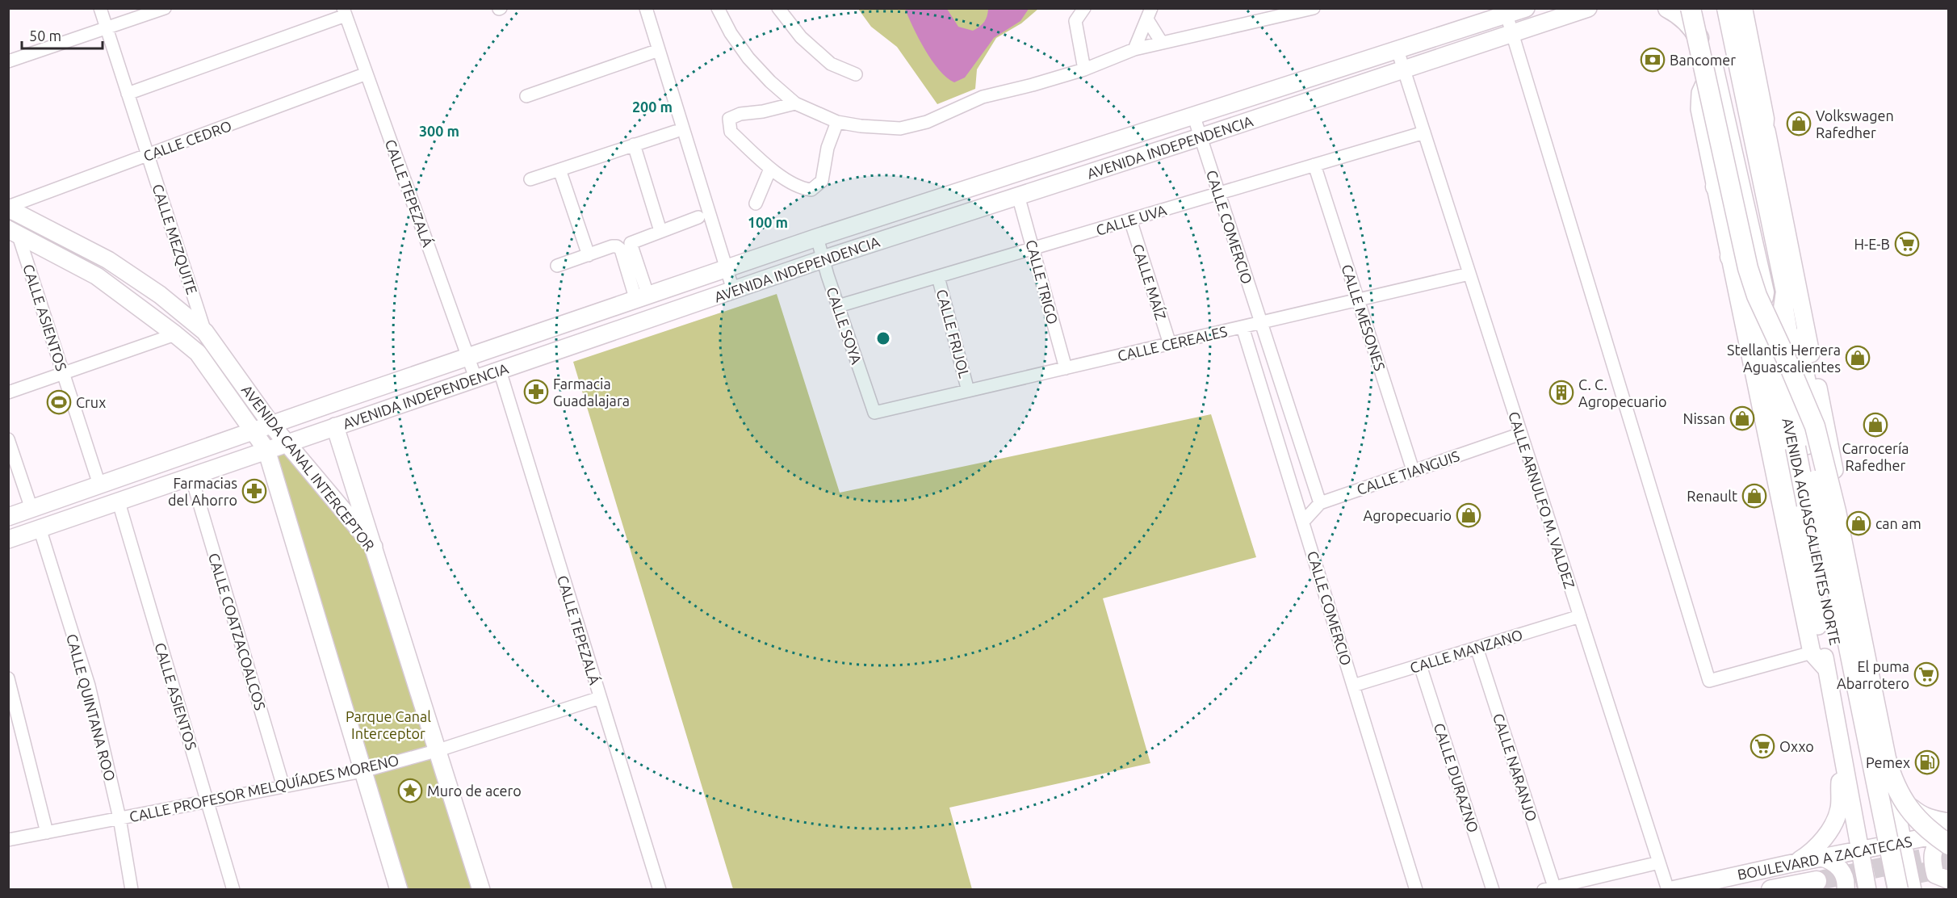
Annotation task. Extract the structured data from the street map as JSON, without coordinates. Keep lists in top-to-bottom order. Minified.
{"streets":{"main road":["AVENIDA INDEPENDENCIA","AVENIDA CANAL INTERCEPTOR","AVENIDA AGUASCALIENTES NORTE","BOULEVARD A ZACATECAS"],"street":["CALLE CEDRO","CALLE TEPEZALÁ","CALLE UVA","CALLE COMERCIO","CALLE MEZQUITE","CALLE TRIGO","CALLE MAÍZ","CALLE ASIENTOS","CALLE MESONES","CALLE SOYA","CALLE FRIJOL","CALLE CEREALES","CALLE TIANGUIS","CALLE ARNULFO M. VALDEZ","CALLE COATZACOALCOS","CALLE MANZANO","CALLE QUINTANA ROO","CALLE NARANJO","CALLE DURAZNO","CALLE PROFESOR MELQUÍADES MORENO"]},"crossings":[["CALLE CEDRO","CALLE TEPEZALÁ"],["CALLE CEDRO","CALLE MEZQUITE"],["CALLE CEDRO","AVENIDA CANAL INTERCEPTOR"],["AVENIDA INDEPENDENCIA","CALLE TEPEZALÁ"],["AVENIDA INDEPENDENCIA","CALLE COMERCIO"],["AVENIDA INDEPENDENCIA","CALLE TRIGO"],["AVENIDA INDEPENDENCIA","CALLE ASIENTOS"],["AVENIDA INDEPENDENCIA","CALLE SOYA"],["AVENIDA INDEPENDENCIA","AVENIDA CANAL INTERCEPTOR"],["AVENIDA INDEPENDENCIA","CALLE ARNULFO M. VALDEZ"],["AVENIDA INDEPENDENCIA","CALLE COATZACOALCOS"],["AVENIDA INDEPENDENCIA","CALLE QUINTANA ROO"],["CALLE TEPEZALÁ","CALLE PROFESOR MELQUÍADES MORENO"],["CALLE UVA","CALLE COMERCIO"],["CALLE UVA","CALLE TRIGO"],["CALLE UVA","CALLE MAÍZ"],["CALLE UVA","CALLE MESONES"],["CALLE UVA","CALLE SOYA"],["CALLE UVA","CALLE FRIJOL"],["CALLE UVA","CALLE ARNULFO M. VALDEZ"],["CALLE COMERCIO","CALLE CEREALES"],["CALLE COMERCIO","CALLE TIANGUIS"],["CALLE COMERCIO","CALLE MANZANO"],["CALLE MEZQUITE","AVENIDA CANAL INTERCEPTOR"],["CALLE TRIGO","CALLE CEREALES"],["CALLE MAÍZ","CALLE CEREALES"],["CALLE ASIENTOS","AVENIDA CANAL INTERCEPTOR"],["CALLE ASIENTOS","CALLE PROFESOR MELQUÍADES MORENO"],["CALLE MESONES","CALLE CEREALES"],["CALLE MESONES","CALLE TIANGUIS"],["CALLE SOYA","CALLE CEREALES"],["CALLE FRIJOL","CALLE CEREALES"],["CALLE CEREALES","CALLE ARNULFO M. VALDEZ"],["AVENIDA CANAL INTERCEPTOR","CALLE PROFESOR MELQUÍADES MORENO"],["CALLE TIANGUIS","CALLE ARNULFO M. VALDEZ"],["CALLE ARNULFO M. VALDEZ","CALLE MANZANO"],["AVENIDA AGUASCALIENTES NORTE","BOULEVARD A ZACATECAS"],["CALLE COATZACOALCOS","CALLE PROFESOR MELQUÍADES MORENO"],["CALLE MANZANO","CALLE NARANJO"],["CALLE MANZANO","CALLE DURAZNO"],["CALLE QUINTANA ROO","CALLE PROFESOR MELQUÍADES MORENO"]],"parks":["Parque Canal Interceptor"],"places":{"bank":["Bancomer"],"shop":["Volkswagen Rafedher","Stellantis Herrera Aguascalientes","Nissan","Carrocería Rafedher","Renault","Agropecuario","can am"],"supermarket":["H-E-B","El puma Abarrotero","Oxxo"],"pharmacy":["Farmacia Guadalajara","Farmacias del Ahorro"],"building":["C. C. Agropecuario"],"sports":["Crux"],"fuel station":["Pemex"],"place":["Muro de acero"]},"scale_bar":"50 m","rings":["200 m","300 m","100 m"]}
